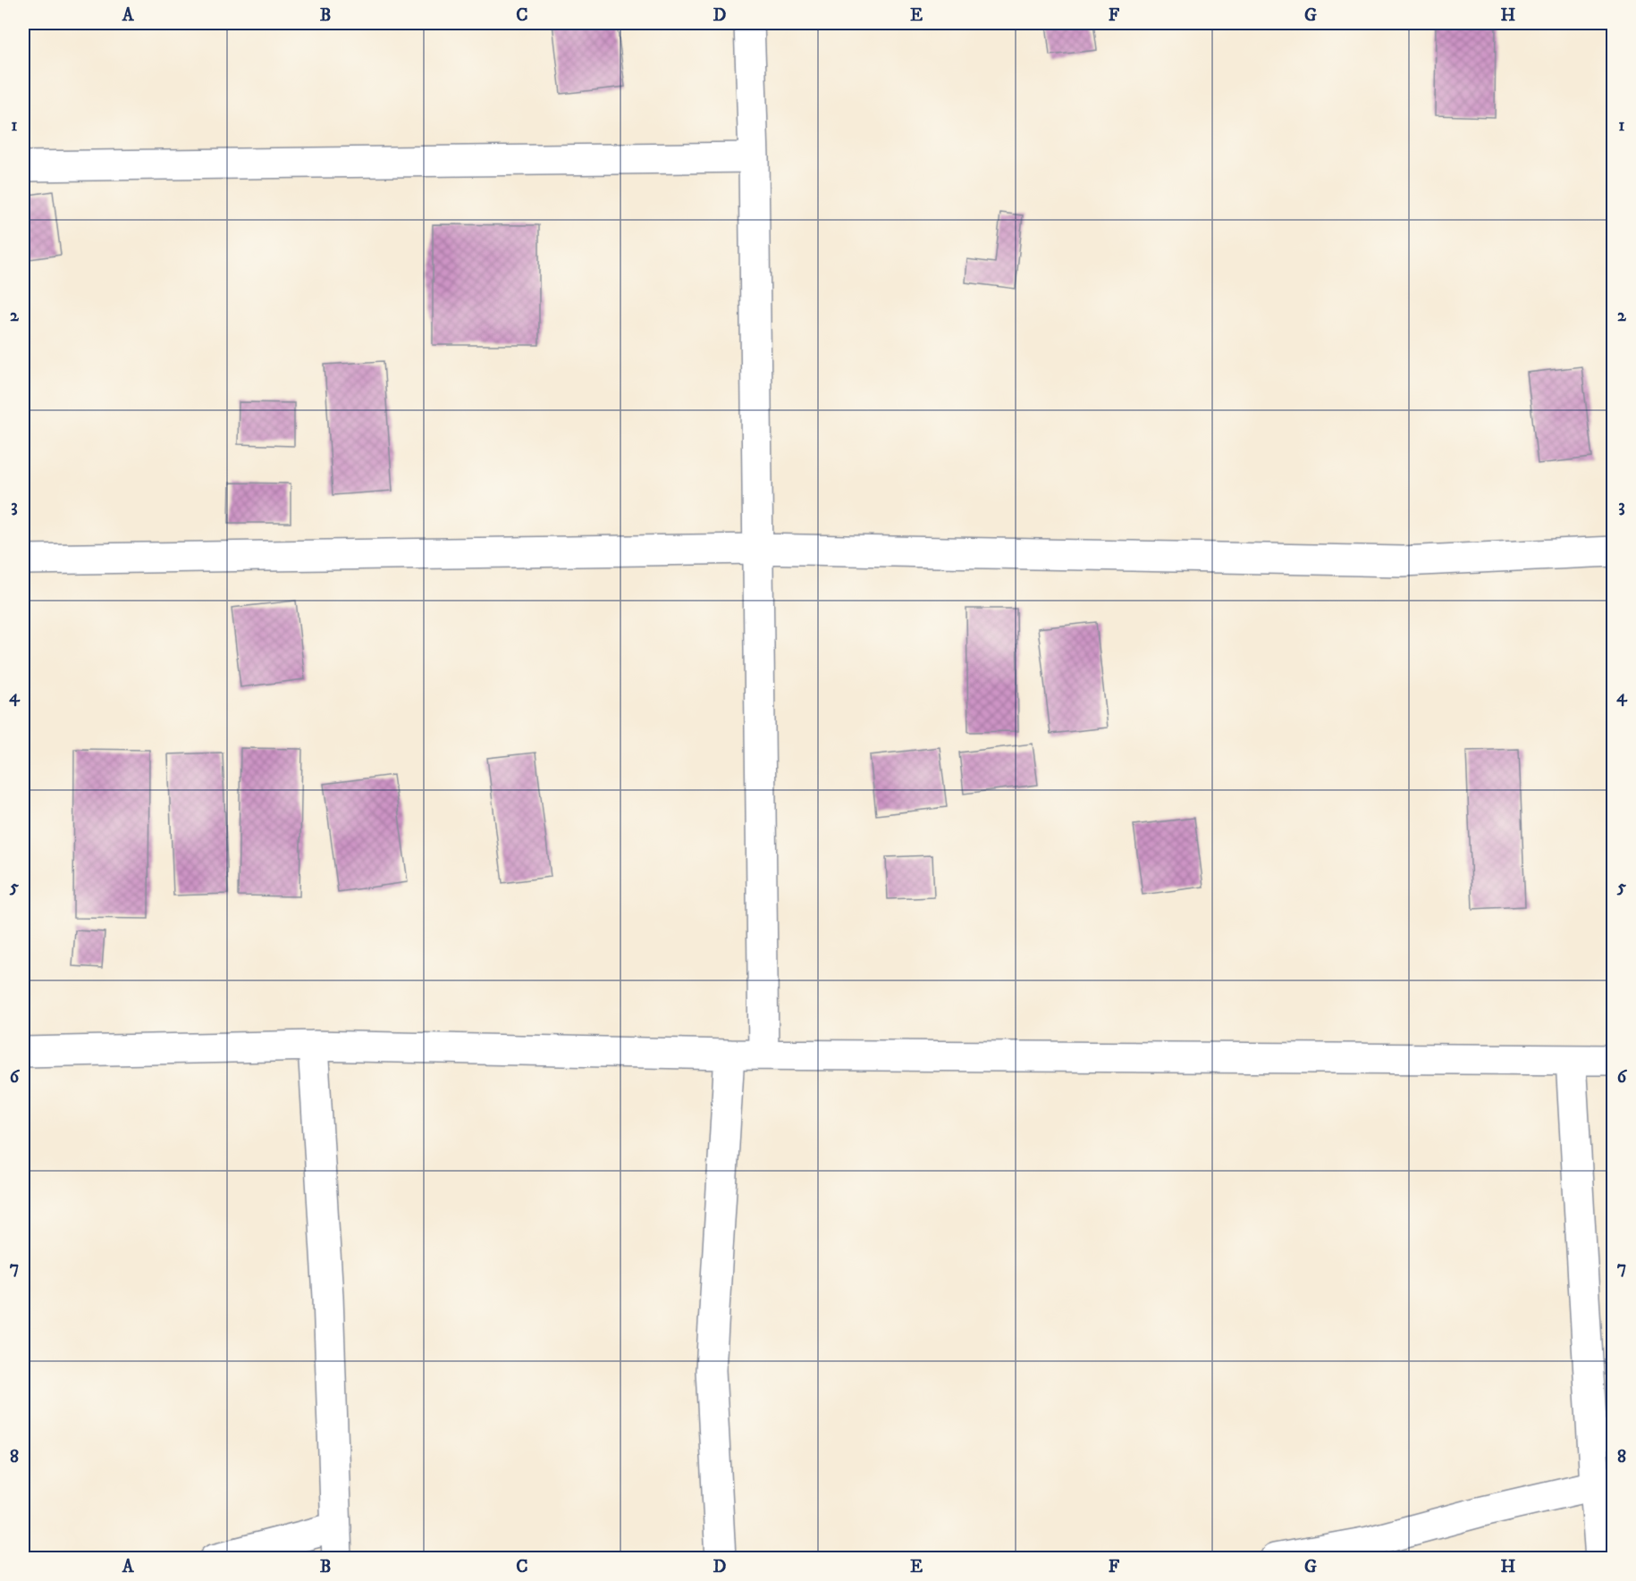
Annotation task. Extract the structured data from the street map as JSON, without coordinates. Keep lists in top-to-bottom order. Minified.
{"grid":{"columns":["A","B","C","D","E","F","G","H"],"rows":["1","2","3","4","5","6","7","8"]}}
